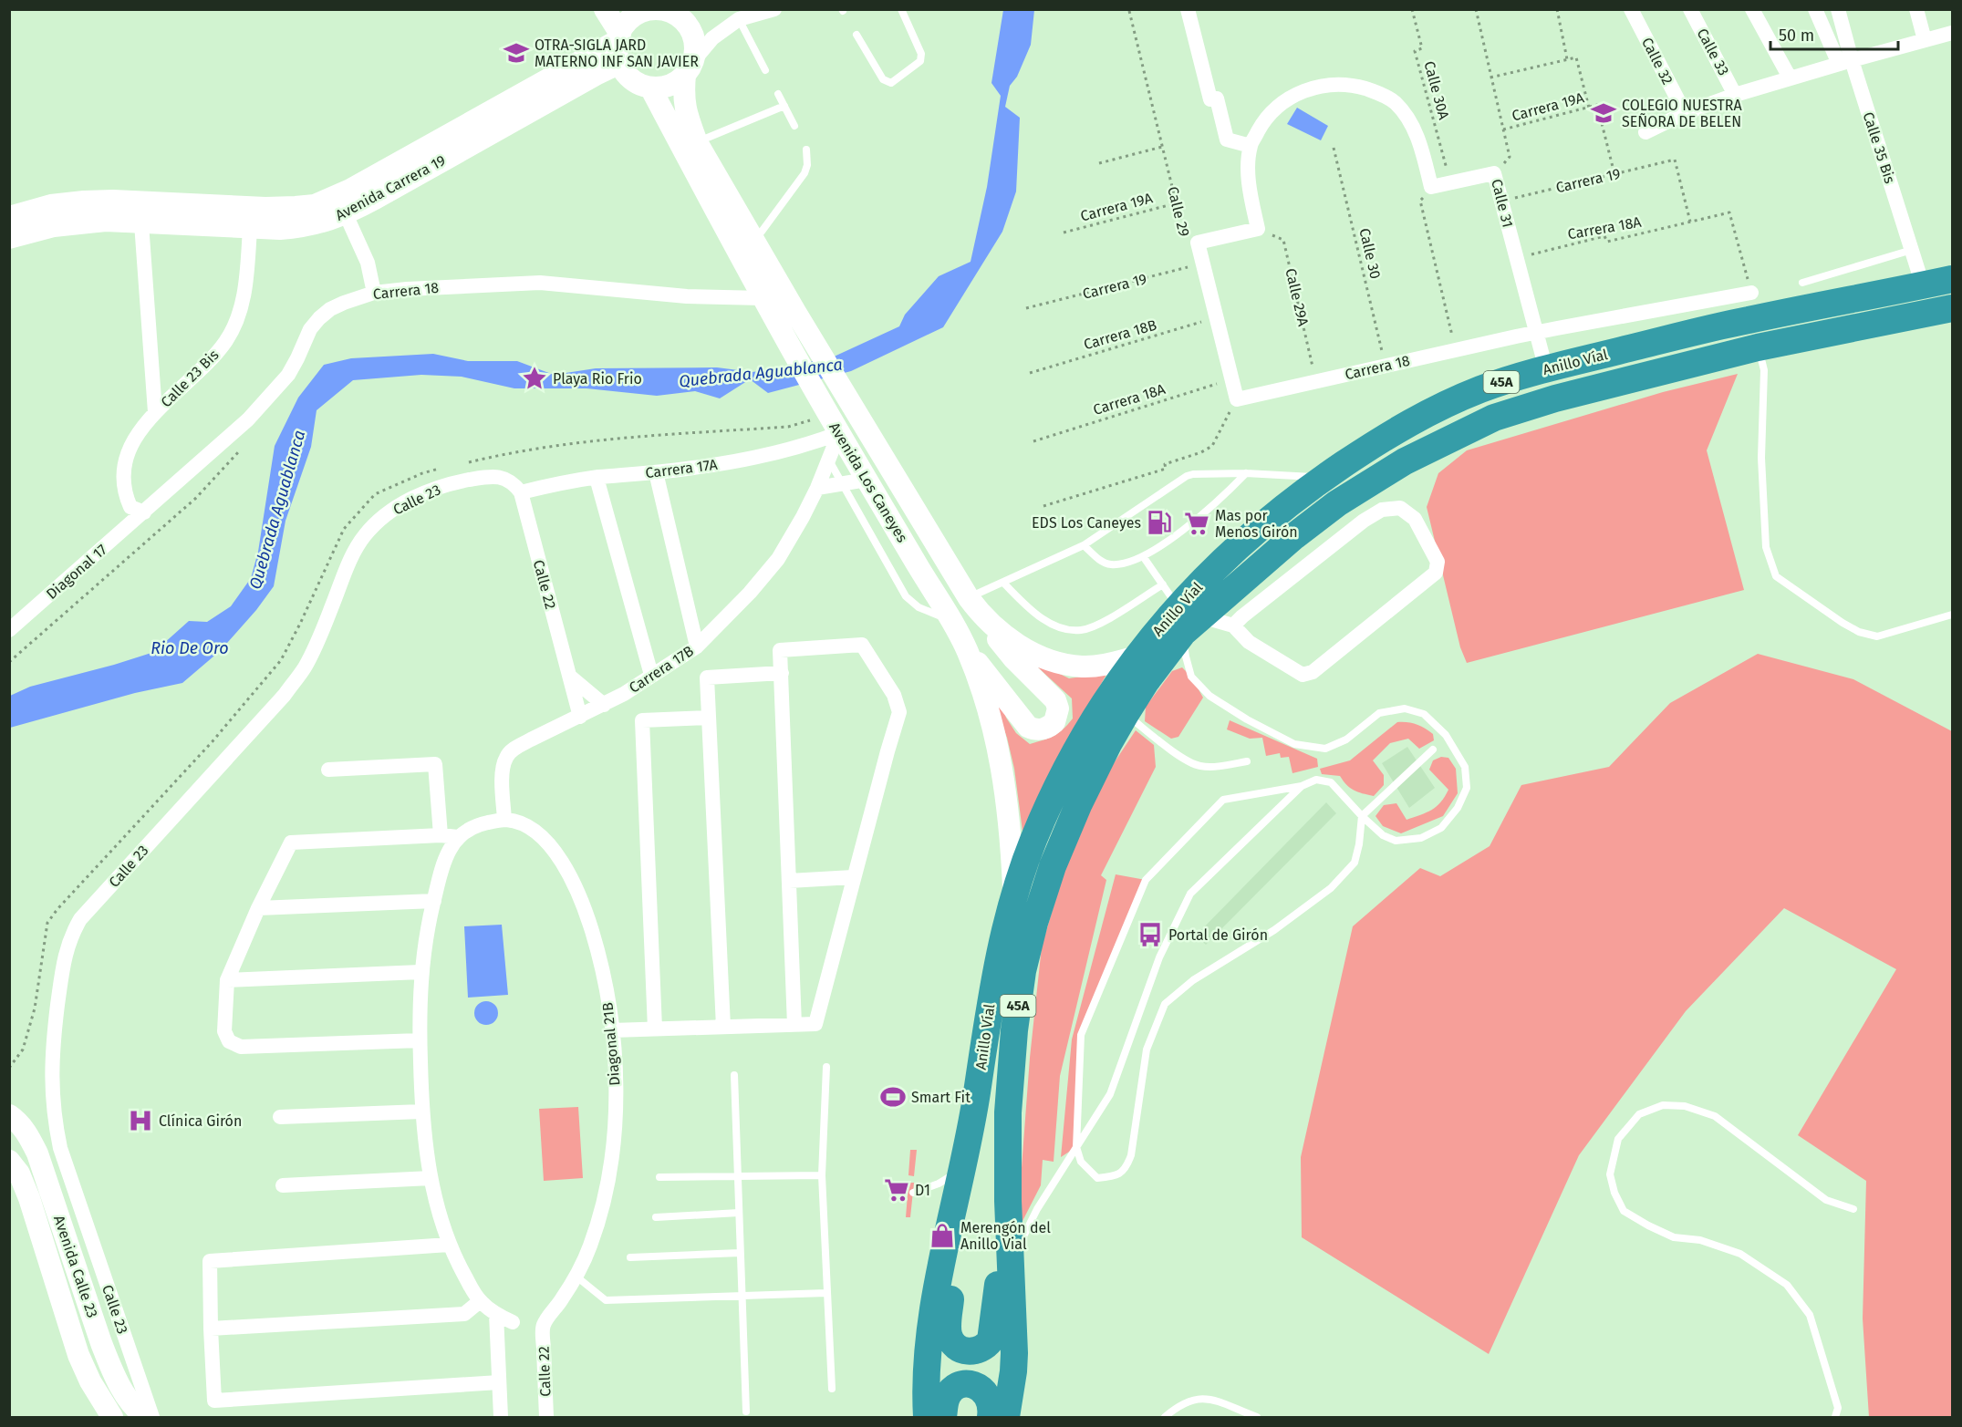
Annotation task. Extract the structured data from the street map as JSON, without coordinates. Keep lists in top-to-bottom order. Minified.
{"streets":{"highway":["Anillo Víal","45A"],"main road":["Avenida Carrera 19","Avenida Los Caneyes","Avenida Calle 23"],"street":["Calle 33","Calle 32","Calle 35 Bis","Calle 31","Calle 29","Carrera 18","Calle 23 Bis","Carrera 17A","Calle 23","Diagonal 17","Calle 22","Carrera 17B","Diagonal 21B"],"path":["Calle 30A","Carrera 19A","Carrera 19","Carrera 18A","Calle 30","Calle 29A","Carrera 18B"]},"crossings":[["Carrera 19A","Carrera 19"],["Carrera 19A","Calle 31"],["Carrera 19A","Calle 29"],["Calle 35 Bis","Anillo Víal"],["Carrera 19","Calle 31"],["Carrera 19","Calle 29"],["Carrera 19","Carrera 18A"],["Avenida Carrera 19","Calle 23 Bis"],["Avenida Carrera 19","Avenida Los Caneyes"],["Calle 31","Carrera 18A"],["Calle 31","Carrera 18"],["Calle 31","Anillo Víal"],["Calle 29","Carrera 18A"],["Calle 29","Carrera 18"],["Calle 29","Carrera 18B"],["Carrera 18A","Carrera 18"],["Calle 30","Carrera 18"],["Carrera 18","Calle 29A"],["Carrera 18","Calle 23 Bis"],["Carrera 18","Avenida Los Caneyes"],["Carrera 18","Diagonal 17"],["Anillo Víal","Avenida Los Caneyes"],["Calle 23 Bis","Diagonal 17"],["Carrera 17A","Avenida Los Caneyes"],["Carrera 17A","Calle 23"],["Carrera 17A","Calle 22"],["Carrera 17A","Carrera 17B"],["Avenida Los Caneyes","Carrera 17B"],["Calle 23","Calle 22"],["Calle 22","Carrera 17B"],["Calle 22","Diagonal 21B"],["Carrera 17B","Diagonal 21B"]],"water":["Quebrada Aguablanca","Rio De Oro"],"places":{"school or university":["OTRA-SIGLA JARD MATERNO INF SAN JAVIER","COLEGIO NUESTRA SEÑORA DE BELEN"],"place":["Playa Rio Frio"],"fuel station":["EDS Los Caneyes"],"supermarket":["Mas por Menos Girón","D1"],"bus stop":["Portal de Girón"],"sports":["Smart Fit"],"hospital":["Clínica Girón"],"shop":["Merengón del Anillo Vial"]},"scale_bar":"50 m"}
